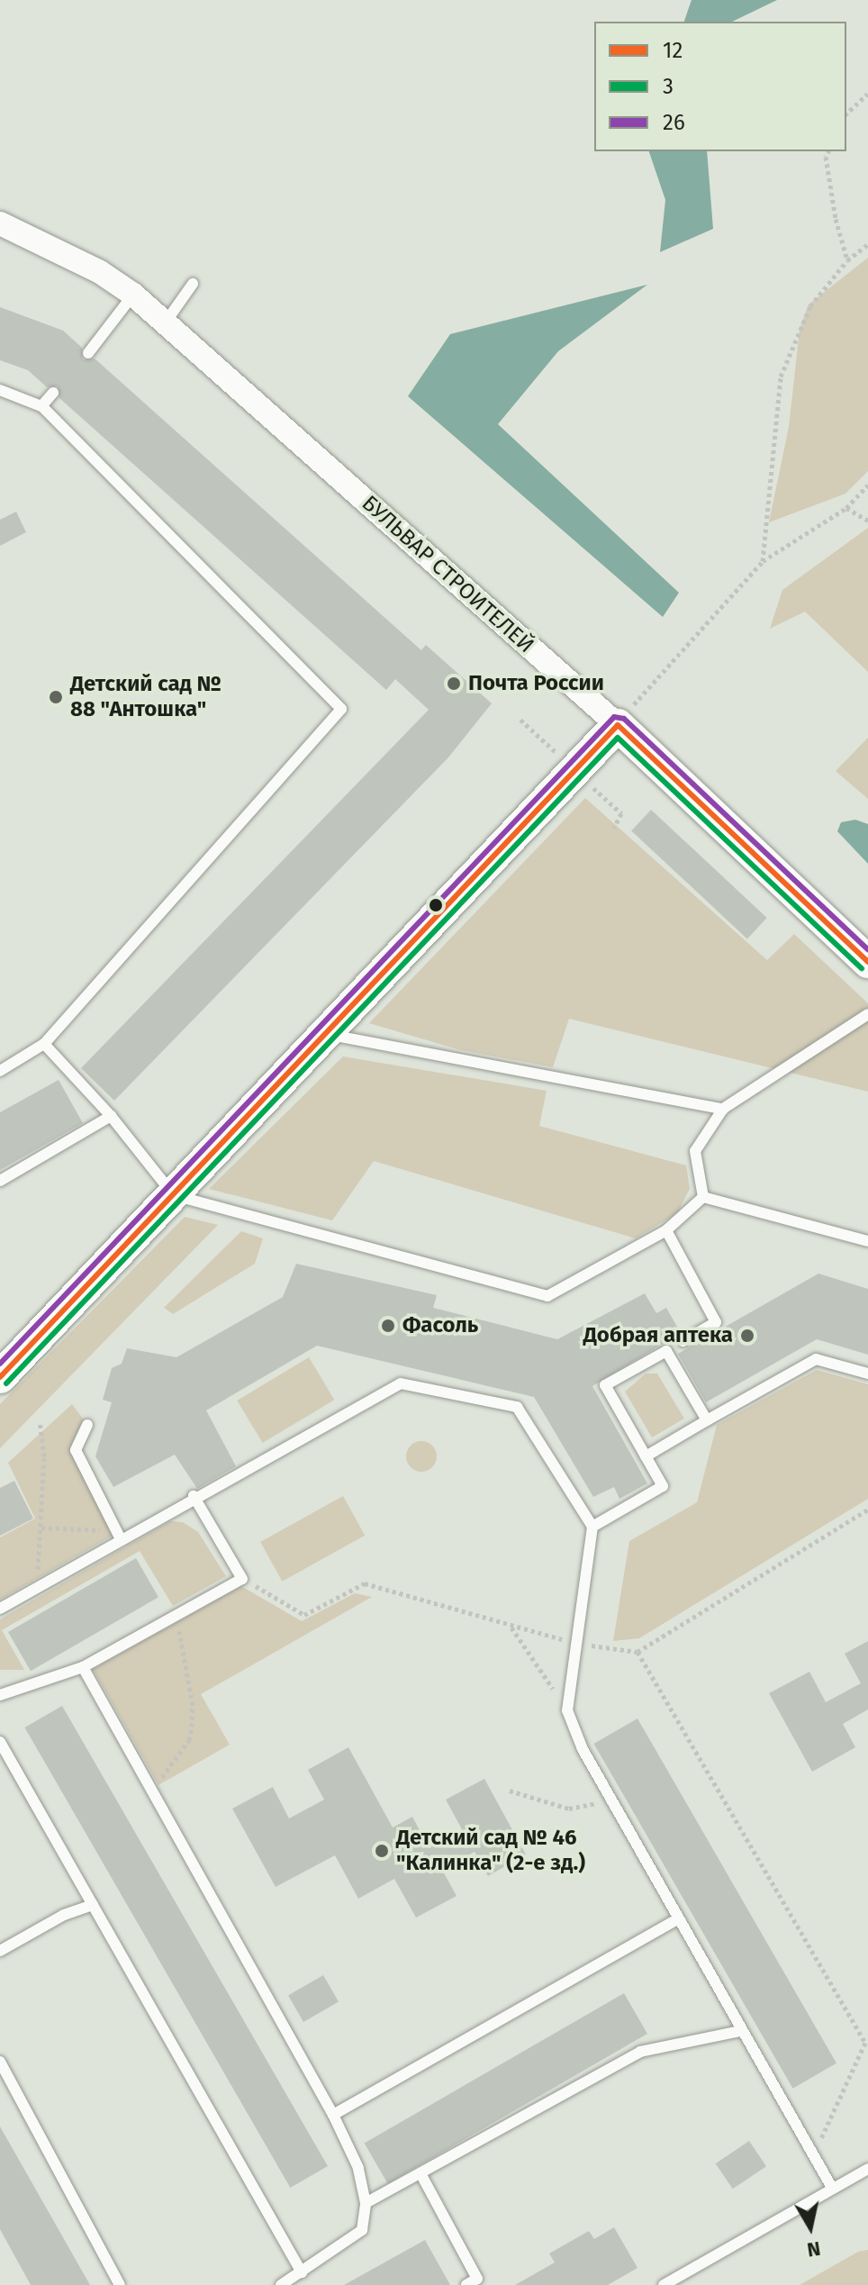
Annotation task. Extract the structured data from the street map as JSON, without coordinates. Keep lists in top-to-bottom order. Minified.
{"streets":{"street":["БУЛЬВАР СТРОИТЕЛЕЙ"]},"places":["Почта России","Детский сад № 88 \"Антошка\"","Фасоль","Добрая аптека","Детский сад № 46 \"Калинка\" (2-е зд.)"],"lines":["transit line 26","transit line 12","transit line 3"],"legend":["12","3","26"],"north":"bottom"}
